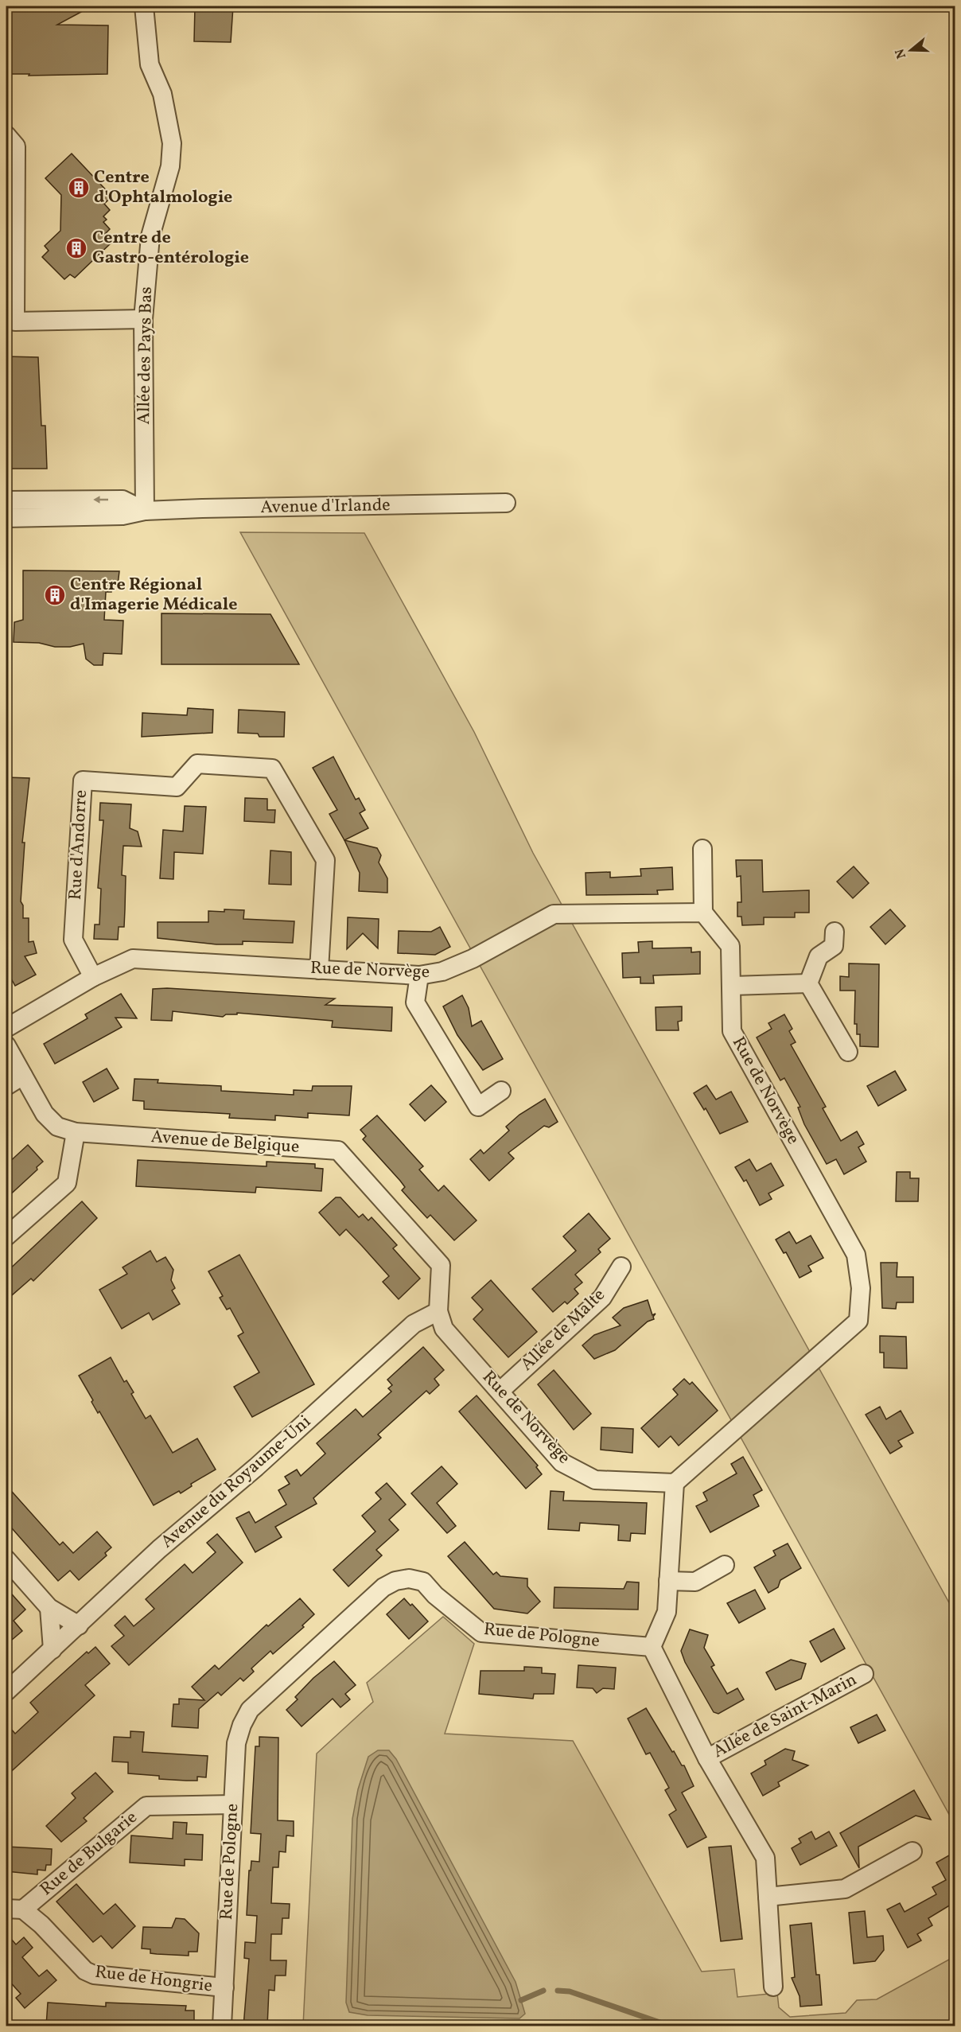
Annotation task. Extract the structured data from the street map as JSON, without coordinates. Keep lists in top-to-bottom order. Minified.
{"streets":{"street":["Allée des Pays Bas","Avenue d'Irlande","Rue d'Andorre","Rue de Norvège","Avenue de Belgique","Allée de Malte","Avenue du Royaume-Uni","Rue de Pologne","Allée de Saint-Marin","Rue de Bulgarie","Rue de Hongrie"]},"crossings":[["Allée des Pays Bas","Avenue d'Irlande"],["Rue d'Andorre","Rue de Norvège"],["Rue de Norvège","Avenue de Belgique"],["Rue de Norvège","Allée de Malte"],["Rue de Norvège","Avenue du Royaume-Uni"],["Avenue de Belgique","Avenue du Royaume-Uni"],["Rue de Pologne","Rue de Bulgarie"],["Rue de Pologne","Rue de Hongrie"],["Rue de Bulgarie","Rue de Hongrie"]],"places":{"building":["Centre d'Ophtalmologie","Centre de Gastro-entérologie","Centre Régional d'Imagerie Médicale"]},"north":"left"}
